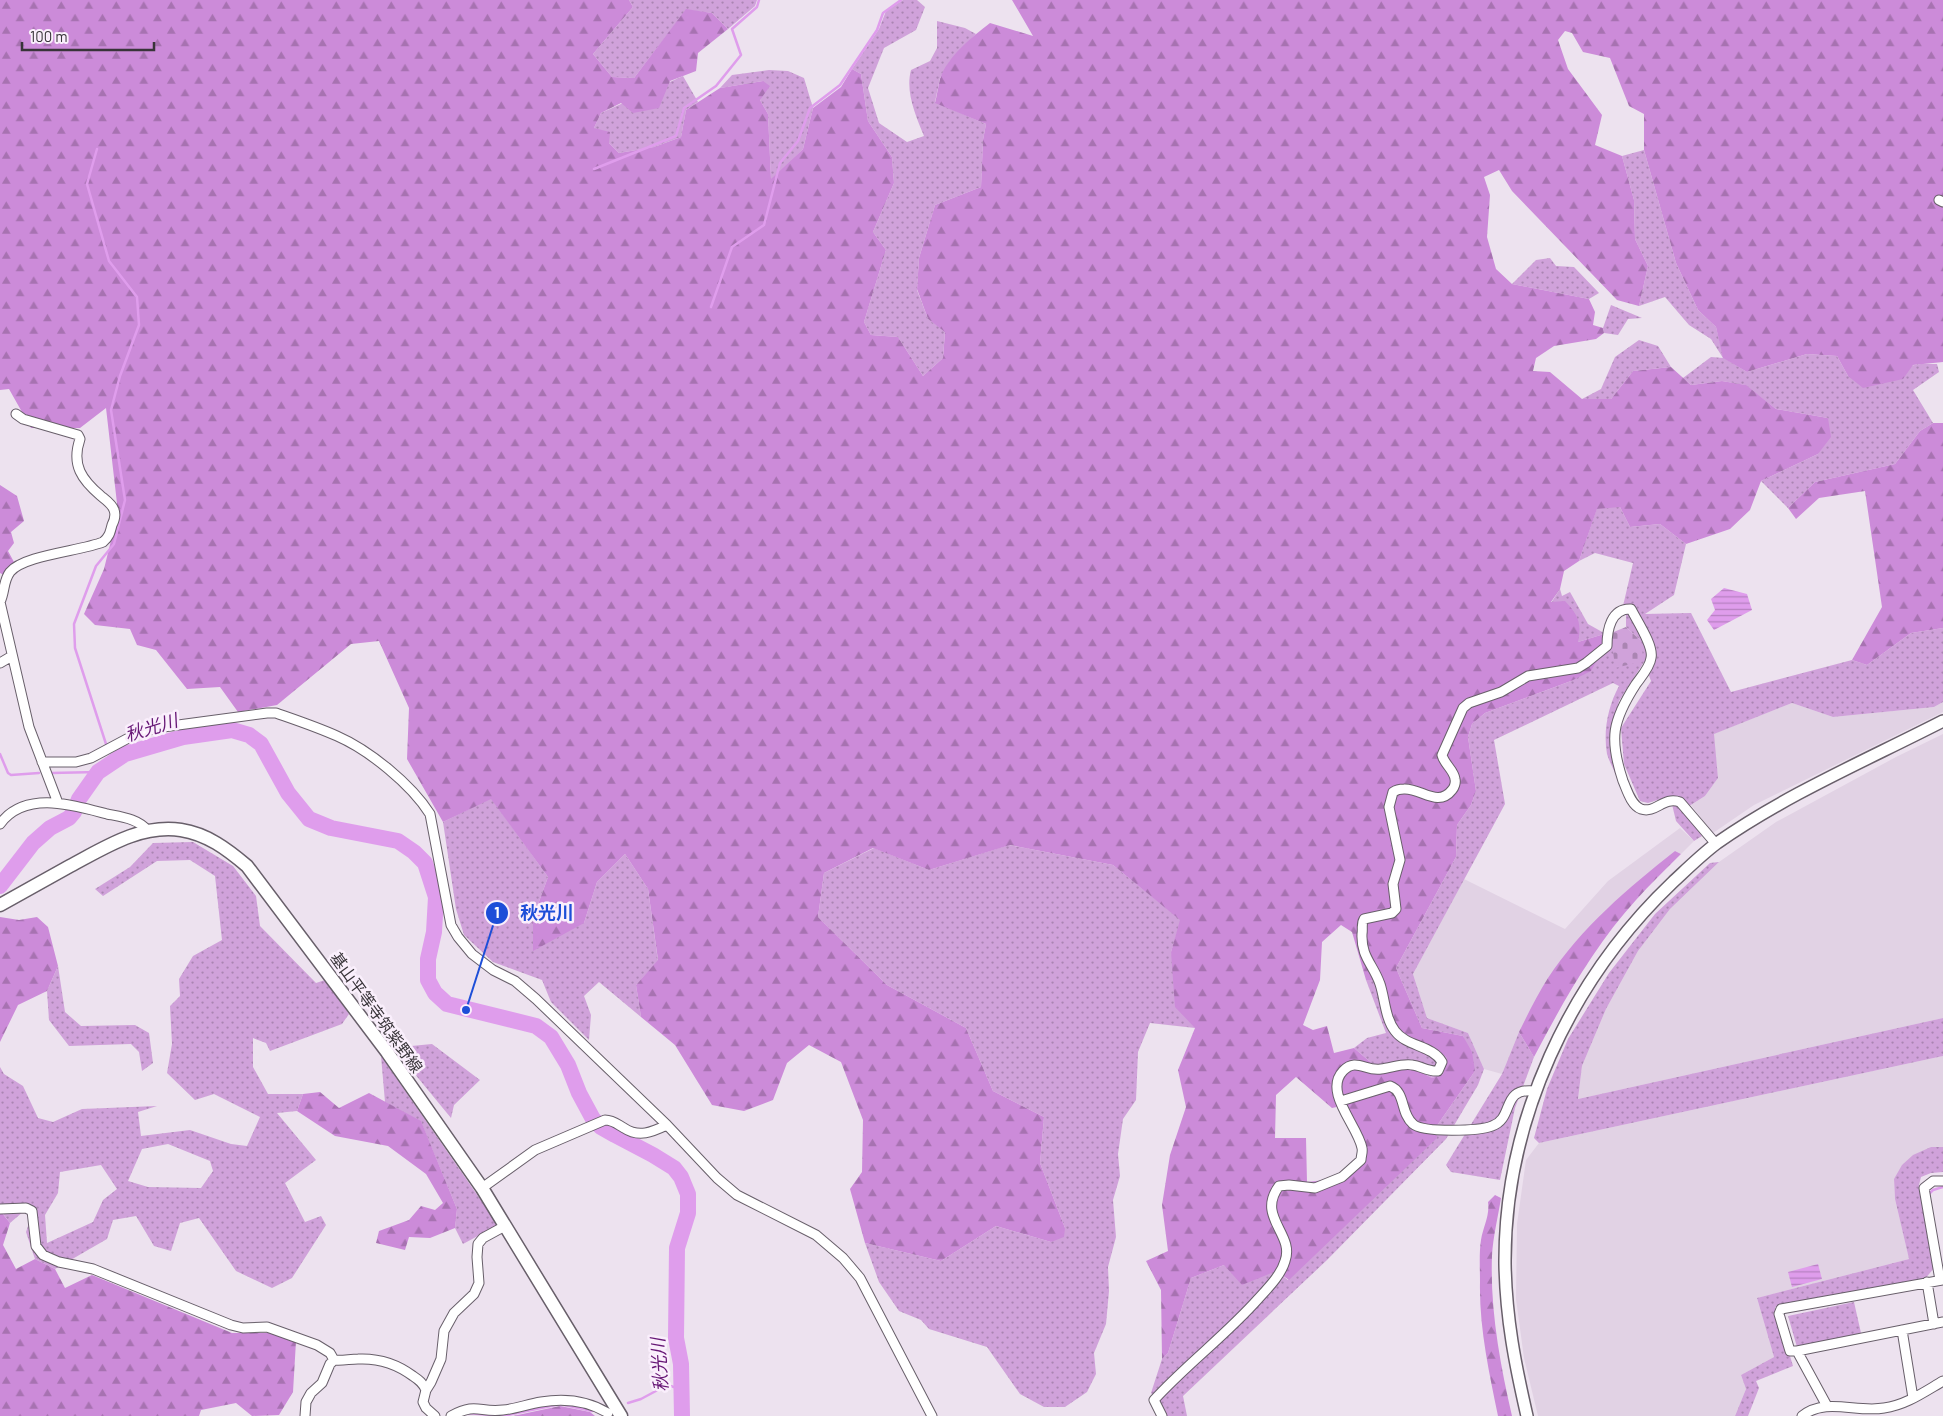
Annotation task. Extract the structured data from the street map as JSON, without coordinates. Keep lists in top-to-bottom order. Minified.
{"streets":{"main road":["基山平等寺筑紫野線"]},"water":["秋光川"],"places":["秋光川"],"scale_bar":"100 m"}
